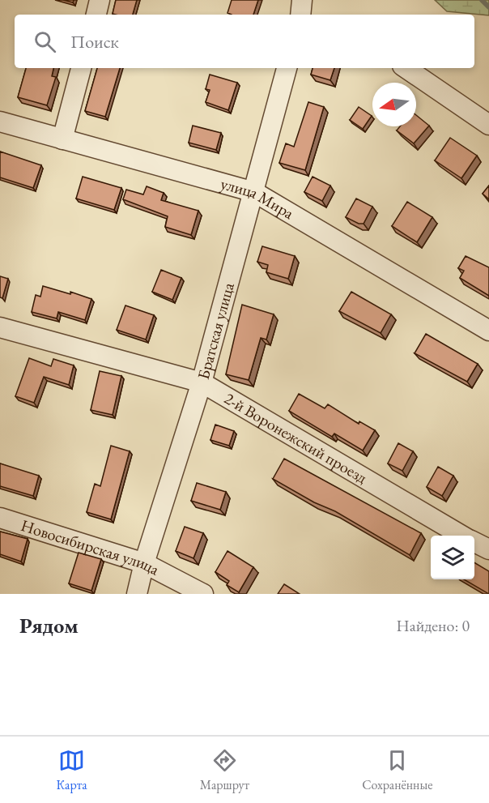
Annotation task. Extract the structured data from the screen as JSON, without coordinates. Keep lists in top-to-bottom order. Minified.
{"streets":{"street":["улица Мира","Братская улица","2-й Воронежский проезд","Новосибирская улица"]},"crossings":[["улица Мира","Братская улица"],["Братская улица","2-й Воронежский проезд"],["Братская улица","Новосибирская улица"]],"north":"left","page":{"search":"Поиск","heading":["Рядом","Найдено: 0"],"nav":["Карта","Маршрут","Сохранённые"]}}
